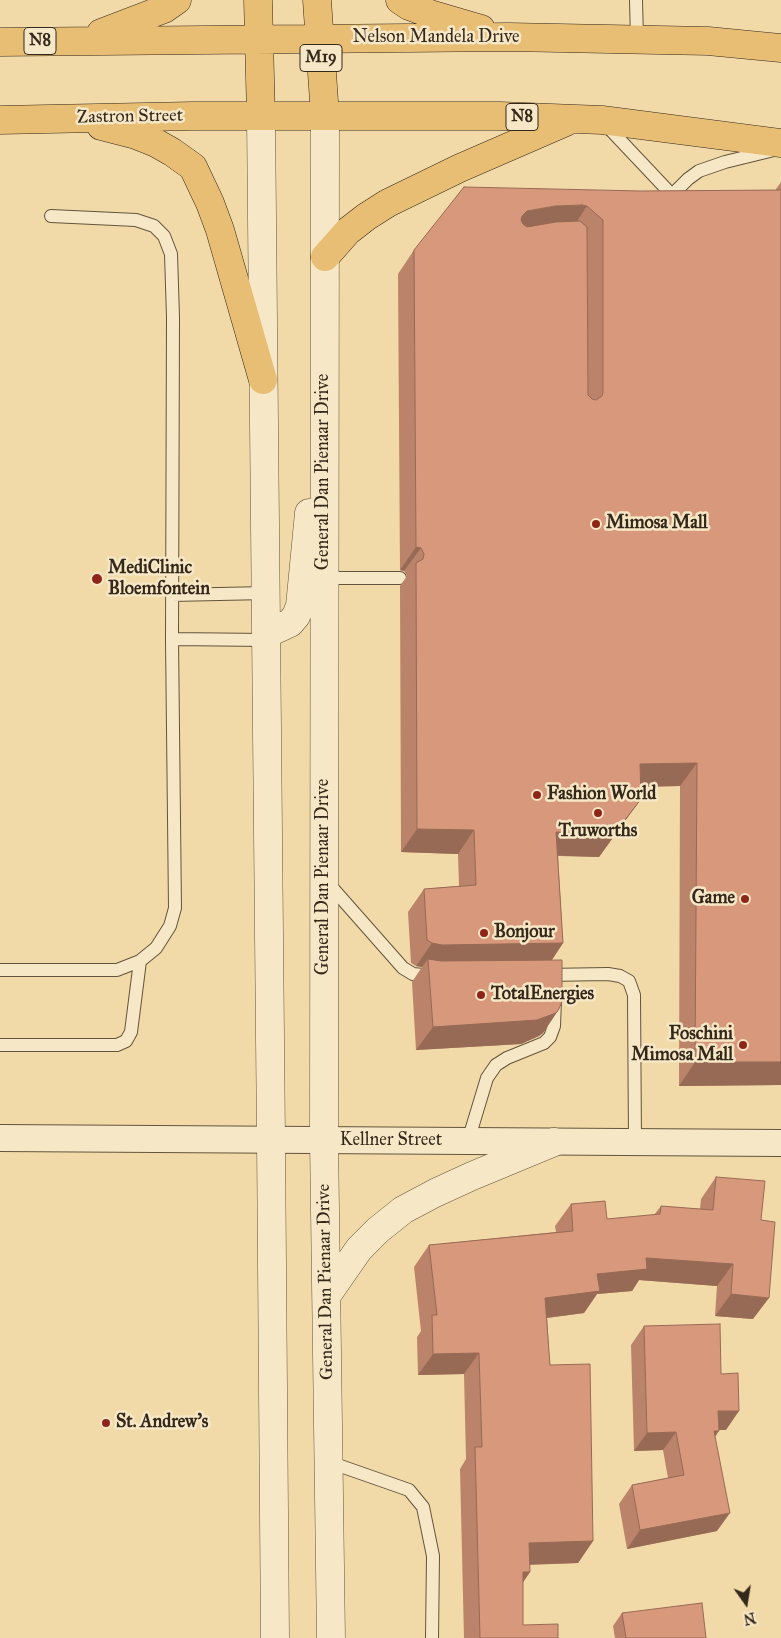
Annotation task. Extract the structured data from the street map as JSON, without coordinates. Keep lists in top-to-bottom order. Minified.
{"streets":{"highway":["Nelson Mandela Drive","N8","M19","Zastron Street"],"street":["General Dan Pienaar Drive","Kellner Street"]},"crossings":[["Nelson Mandela Drive","M19"],["N8","M19"],["N8","Zastron Street"],["N8","General Dan Pienaar Drive"],["M19","General Dan Pienaar Drive"],["General Dan Pienaar Drive","Kellner Street"]],"places":["Mimosa Mall","MediClinic Bloemfontein","Fashion World","Truworths","Game","Bonjour","TotalEnergies","Foschini Mimosa Mall","St. Andrew's"],"north":"bottom"}
